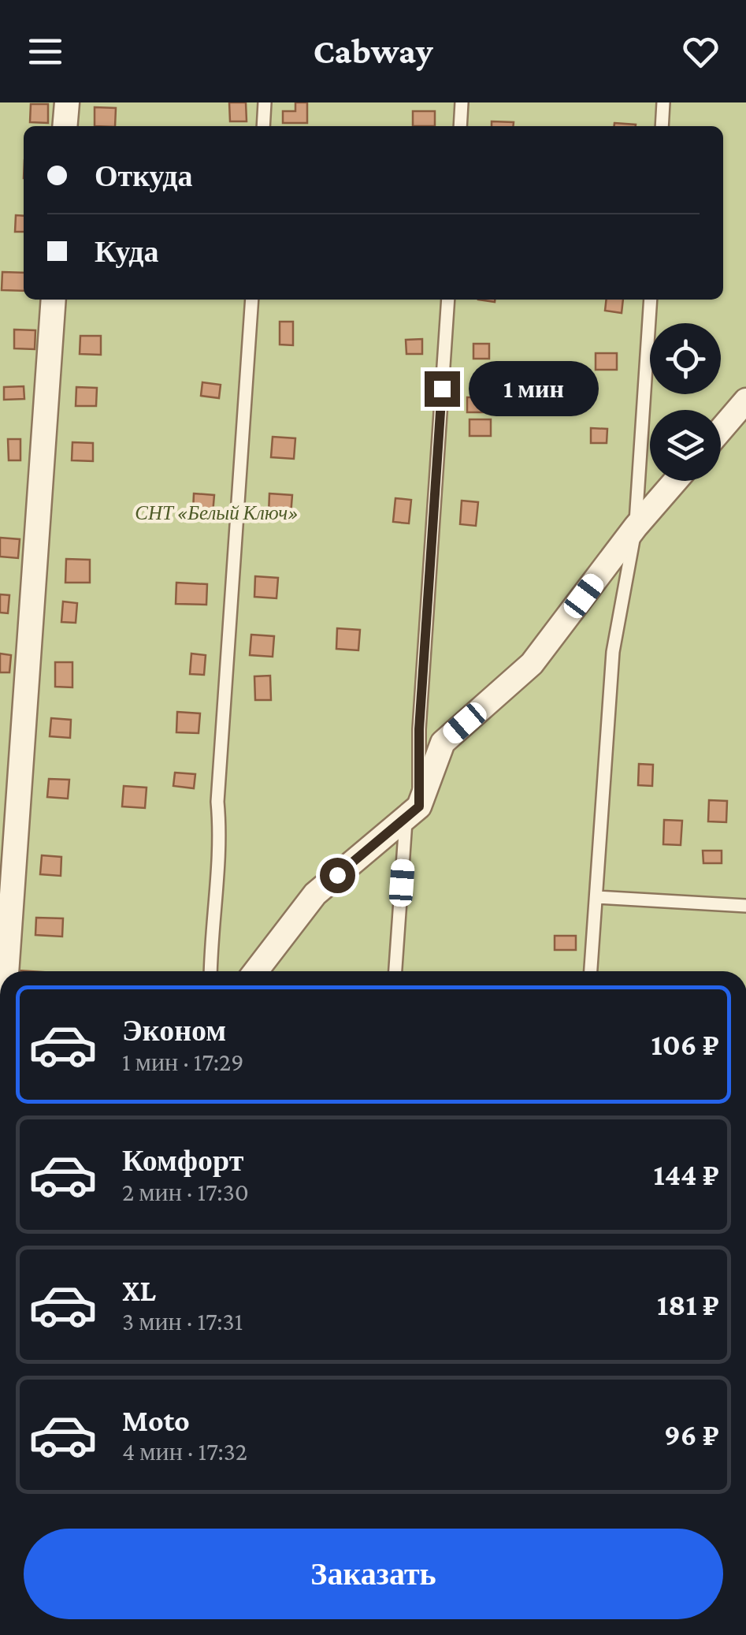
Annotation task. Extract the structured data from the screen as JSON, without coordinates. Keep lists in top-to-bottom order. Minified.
{"parks":["СНТ «Белый Ключ»"],"page":{"header":"Cabway","banner":["Откуда","Куда"],"bubble":"1 мин","list":[{"name":"Эконом","note":"1 мин · 17:29","value":"106 ₽"},{"name":"Комфорт","note":"2 мин · 17:30","value":"144 ₽"},{"name":"XL","note":"3 мин · 17:31","value":"181 ₽"},{"name":"Moto","note":"4 мин · 17:32","value":"96 ₽"}],"buttons":"Заказать"}}
